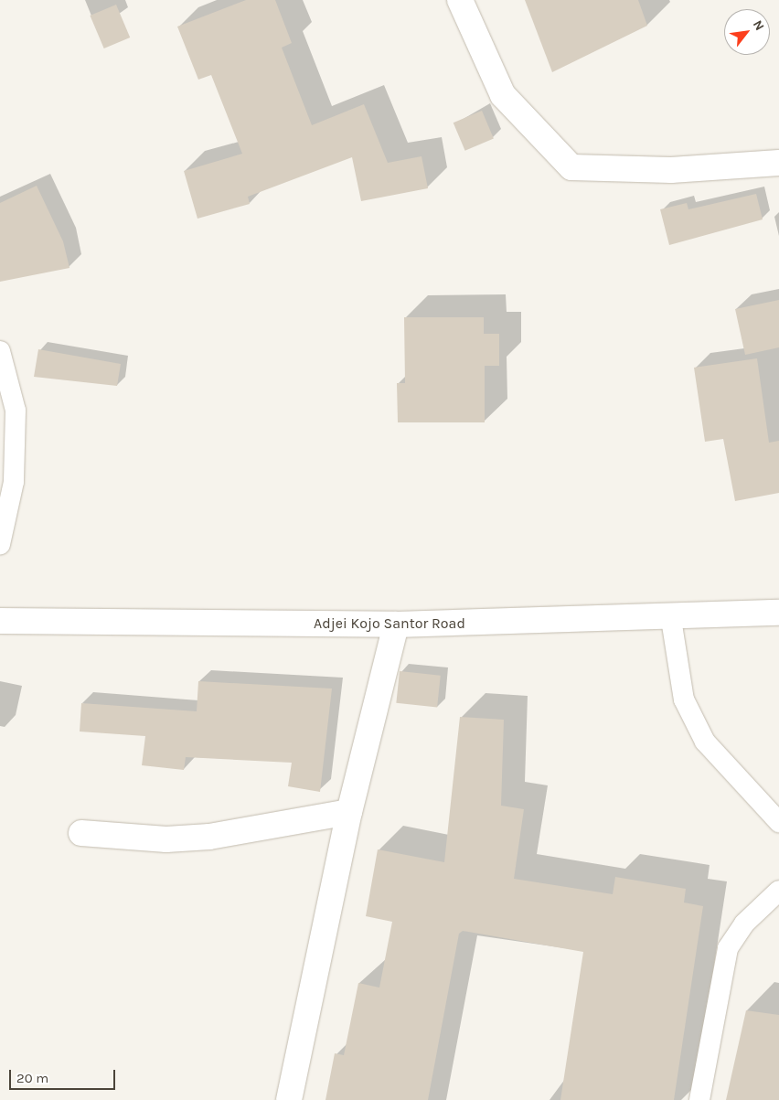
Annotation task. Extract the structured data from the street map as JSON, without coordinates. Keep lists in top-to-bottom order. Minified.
{"streets":{"street":["Adjei Kojo Santor Road"]},"scale_bar":"20 m","north":"top right"}
